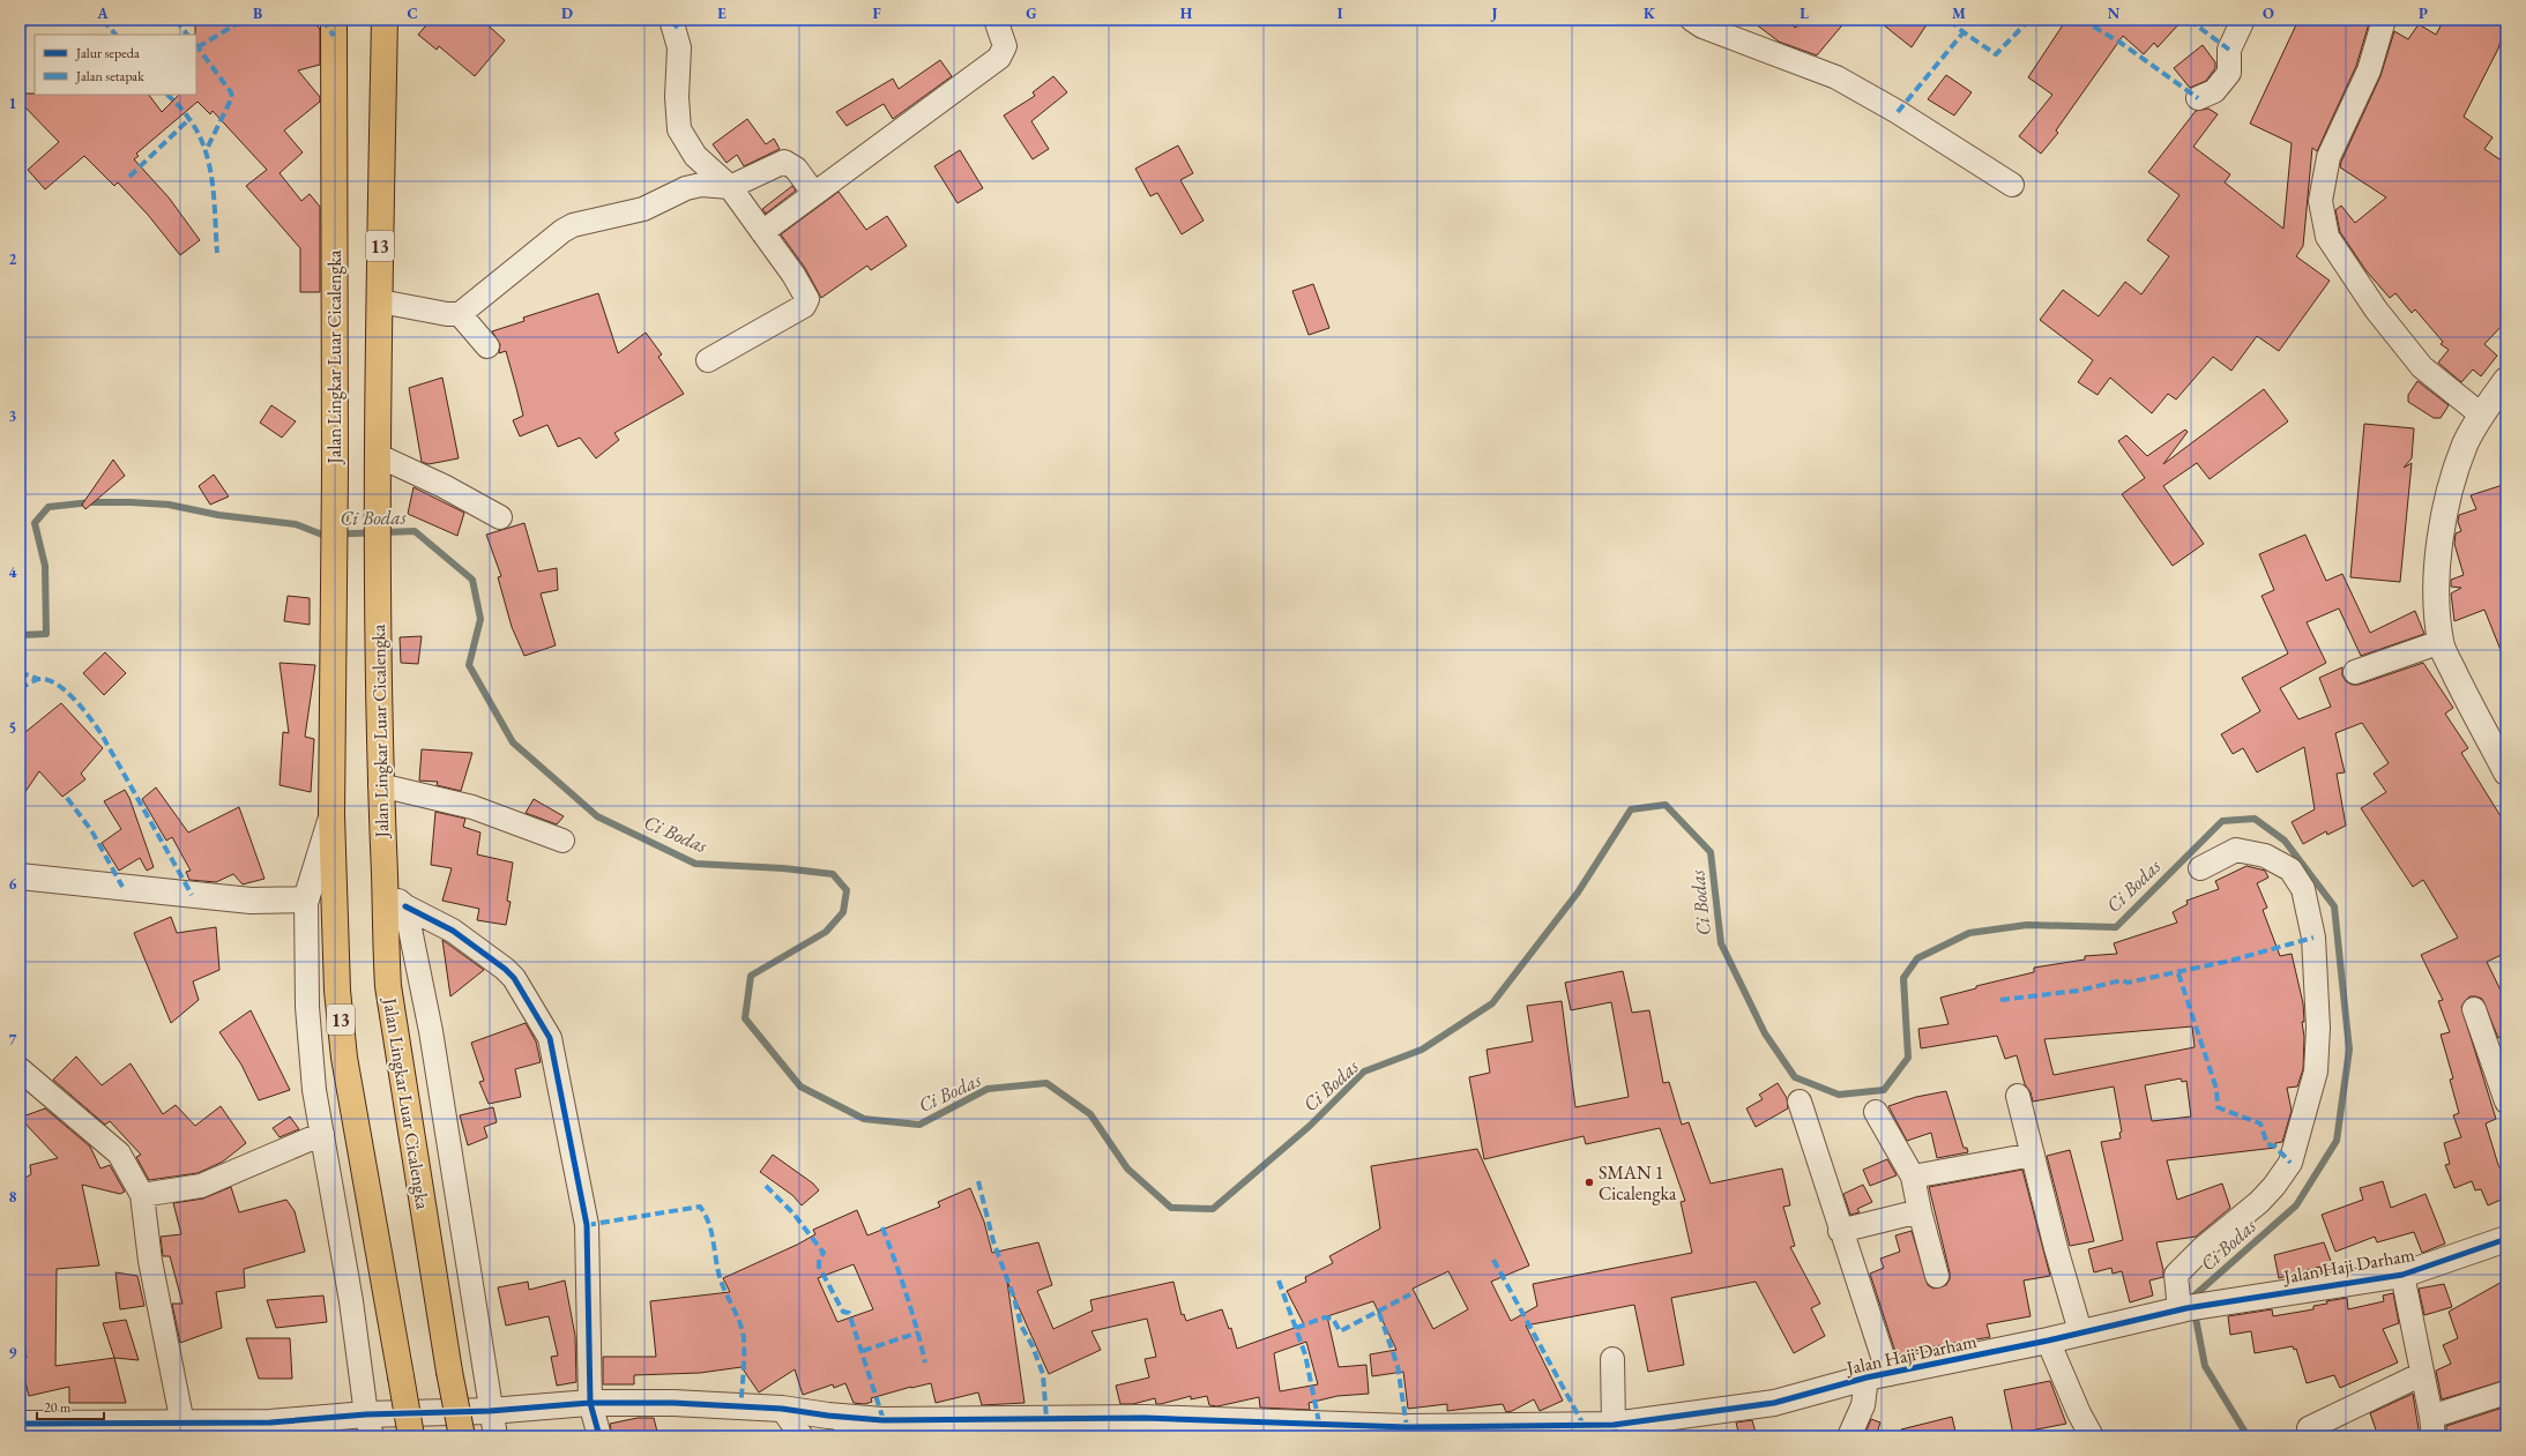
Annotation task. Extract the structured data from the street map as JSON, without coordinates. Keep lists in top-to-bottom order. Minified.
{"streets":{"highway":["13","Jalan Lingkar Luar Cicalengka"],"street":["Jalan Haji Darham"]},"water":["Ci Bodas"],"places":["SMAN 1 Cicalengka"],"legend":["Jalur sepeda","Jalan setapak"],"scale_bar":"20 m","grid":{"columns":["A","B","C","D","E","F","G","H","I","J","K","L","M","N","O","P"],"rows":["1","2","3","4","5","6","7","8","9"]}}
